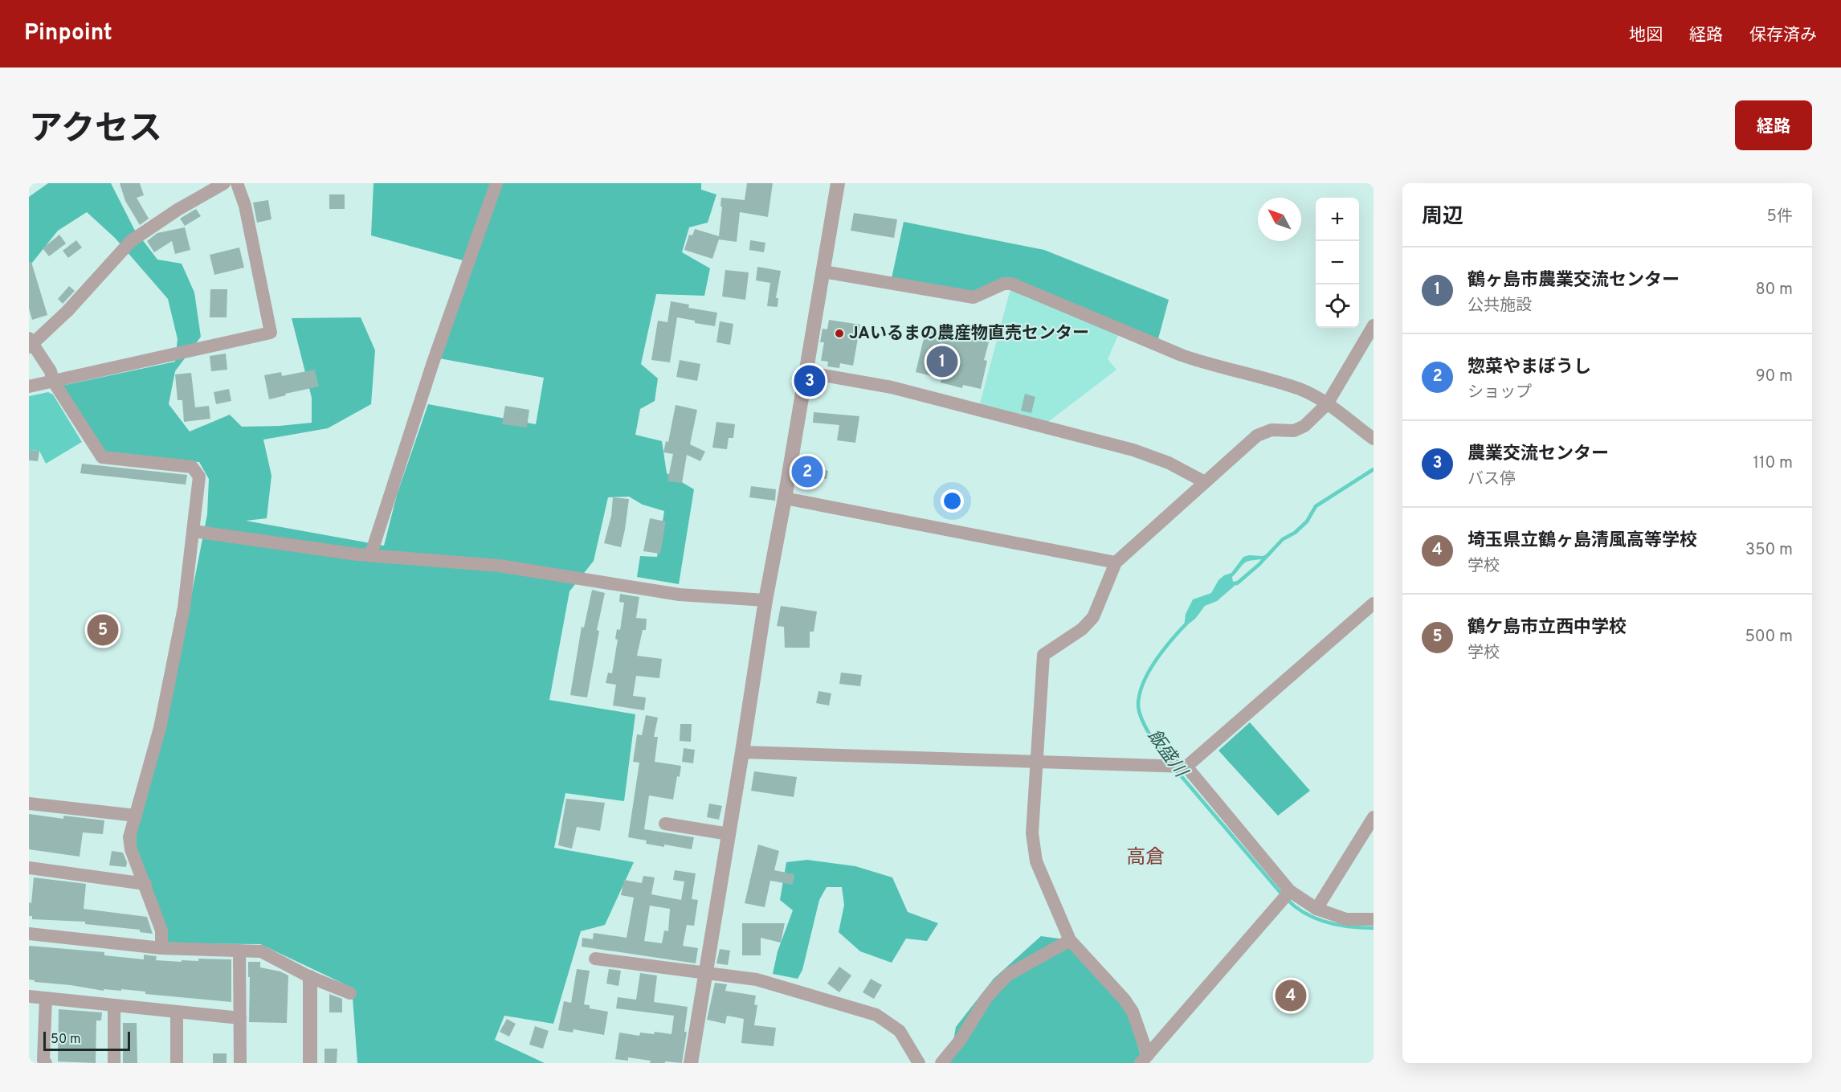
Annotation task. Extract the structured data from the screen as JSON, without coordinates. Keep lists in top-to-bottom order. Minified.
{"districts":["高倉"],"water":["飯盛川"],"places":["JAいるまの農産物直売センター"],"scale_bar":"50 m","north":"top left","page":{"header":"Pinpoint","nav":["地図","経路","保存済み"],"title":"アクセス","buttons":"経路","heading":["周辺","5件"],"map_buttons":["+","−"],"list":[{"mark":"1","name":"鶴ヶ島市農業交流センター","note":"公共施設","value":"80 m"},{"mark":"2","name":"惣菜やまぼうし","note":"ショップ","value":"90 m"},{"mark":"3","name":"農業交流センター","note":"バス停","value":"110 m"},{"mark":"4","name":"埼玉県立鶴ヶ島清風高等学校","note":"学校","value":"350 m"},{"mark":"5","name":"鶴ケ島市立西中学校","note":"学校","value":"500 m"}],"pins":["1","3","2","5","4"],"scale":"50 m"}}
